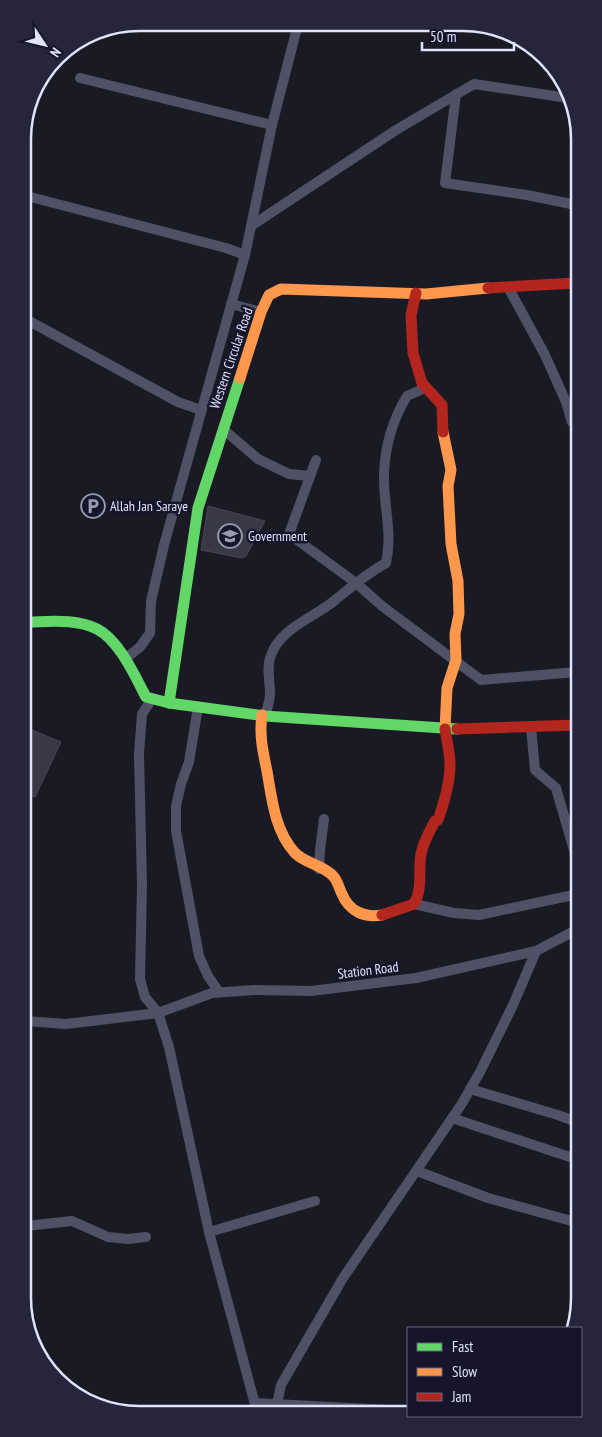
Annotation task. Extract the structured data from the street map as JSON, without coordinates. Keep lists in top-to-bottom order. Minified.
{"streets":{"street":["Western Circular Road","Station Road"]},"places":{"parking":["Allah Jan Saraye"],"school or university":["Government"]},"legend":["Fast","Slow","Jam"],"scale_bar":"50 m","north":"bottom right"}
